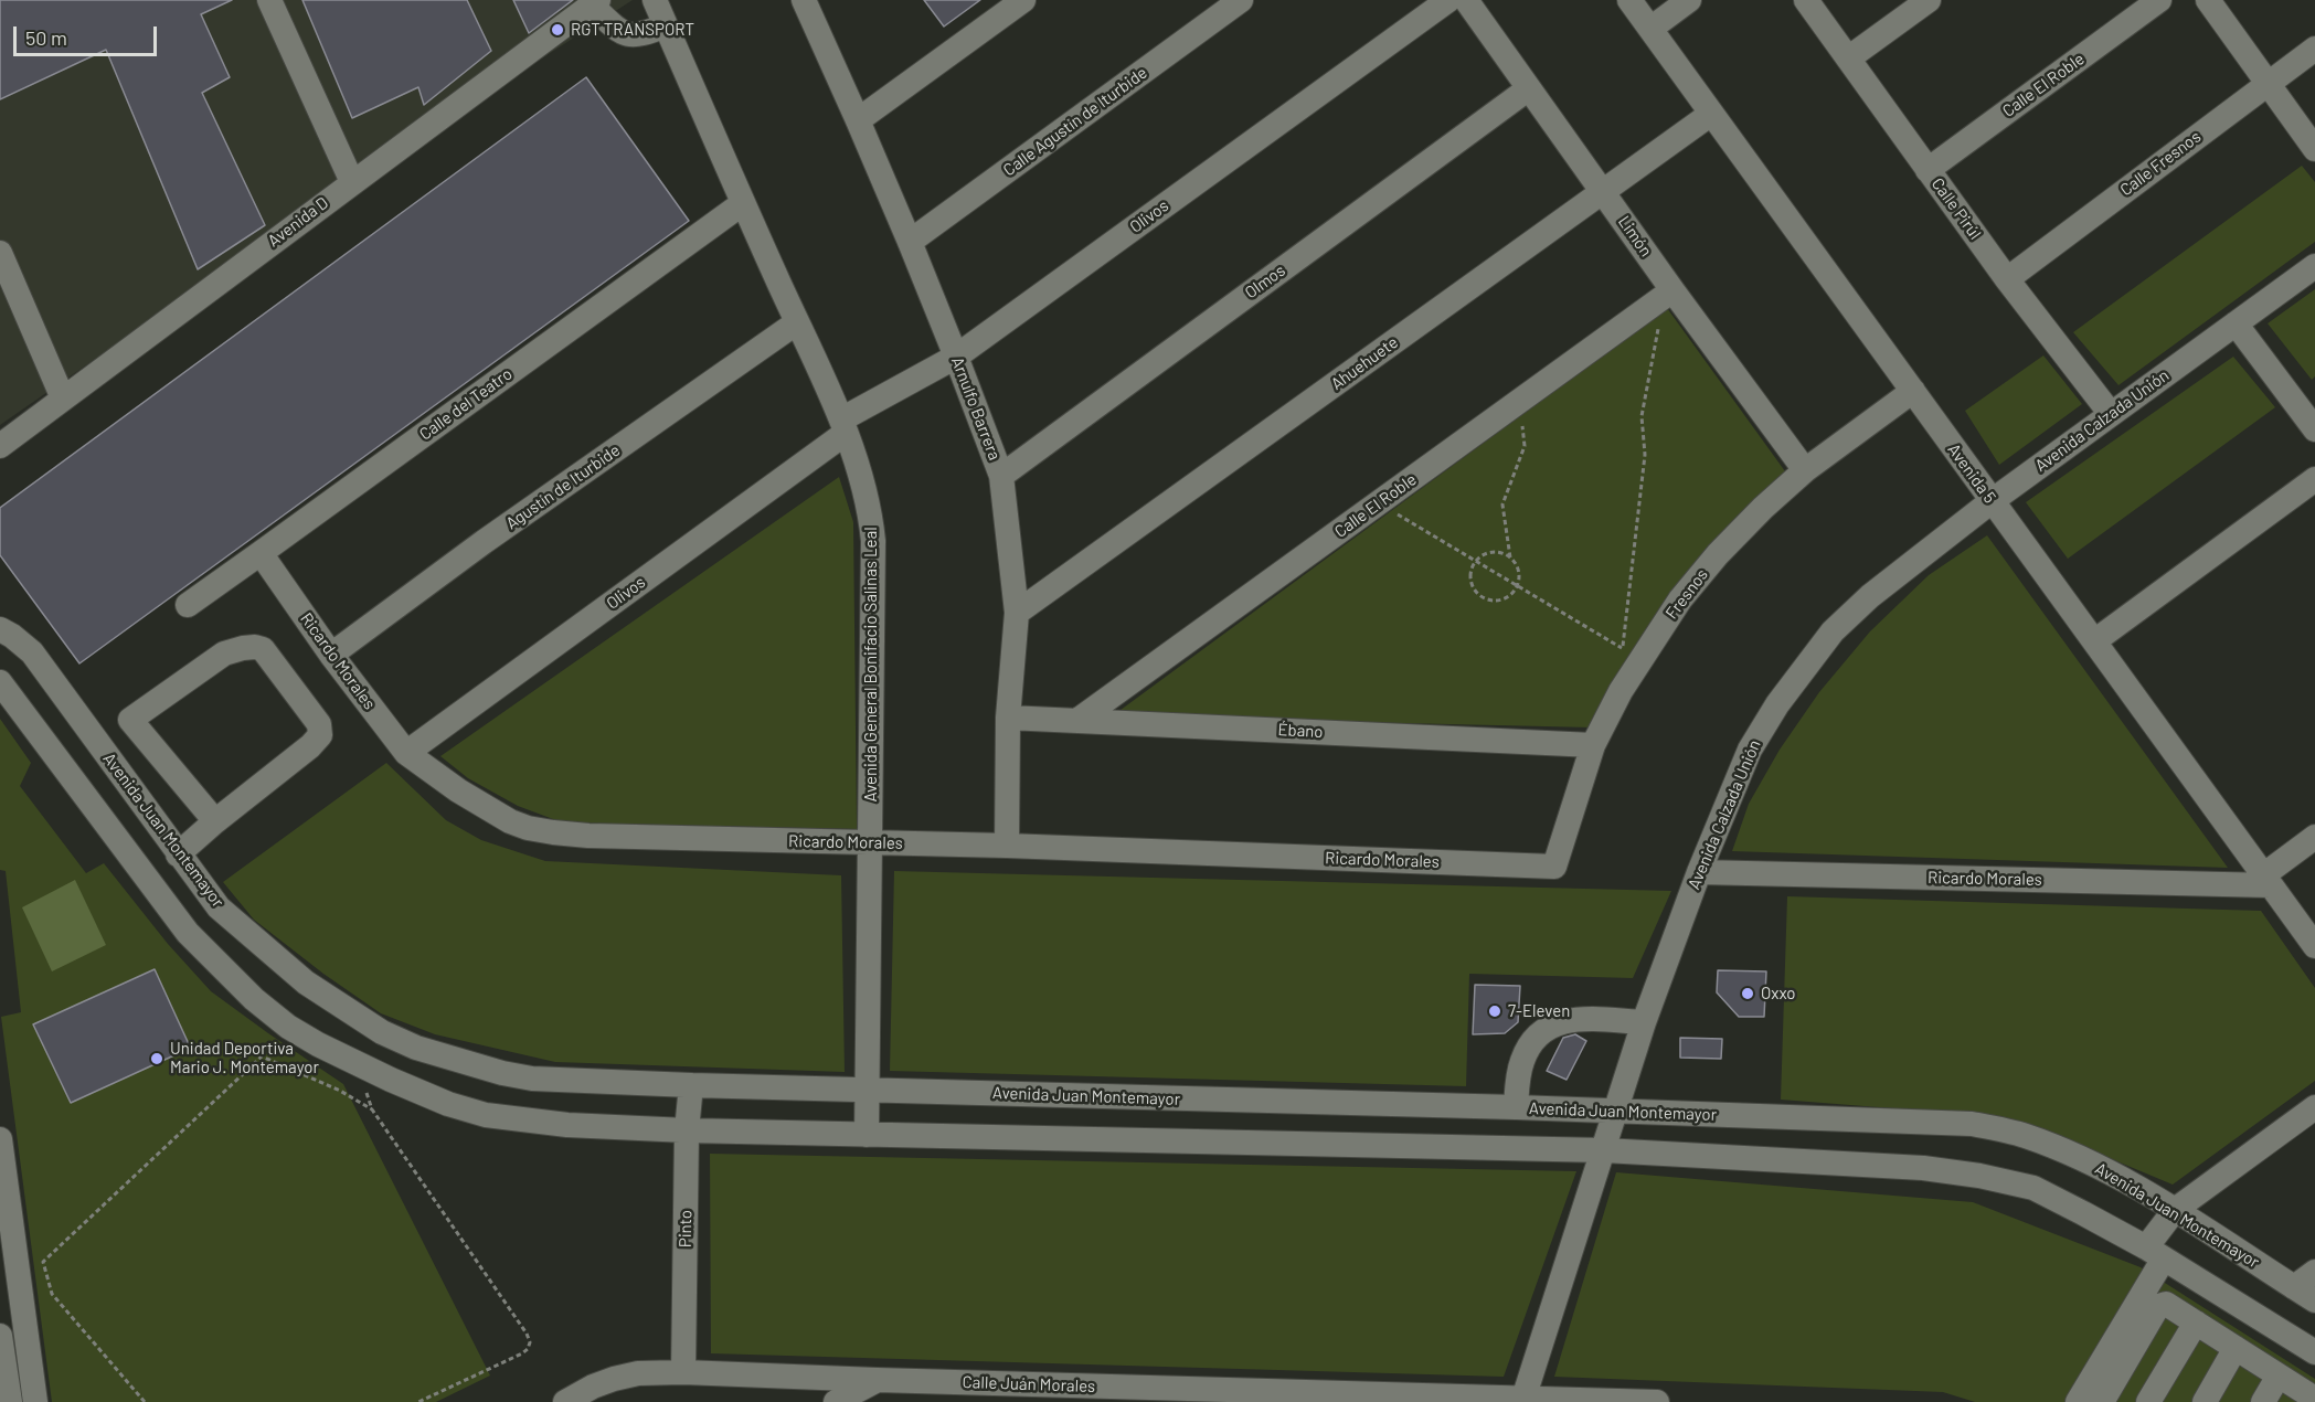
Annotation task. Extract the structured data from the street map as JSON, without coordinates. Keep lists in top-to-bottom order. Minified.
{"streets":{"street":["Calle El Roble","Calle Agustín de Iturbide","Calle Fresnos","Calle Pirúl","Olivos","Avenida D","Limón","Olmos","Ahuehuete","Calle del Teatro","Arnulfo Barrera","Avenida Calzada Unión","Avenida 5","Agustín de Iturbide","Fresnos","Ricardo Morales","Avenida General Bonifacio Salinas Leal","Ébano","Avenida Juan Montemayor","Pinto","Calle Juán Morales"]},"crossings":[["Calle El Roble","Calle Pirúl"],["Calle El Roble","Limón"],["Calle El Roble","Ébano"],["Calle Agustín de Iturbide","Arnulfo Barrera"],["Calle Fresnos","Calle Pirúl"],["Calle Pirúl","Avenida Calzada Unión"],["Olivos","Arnulfo Barrera"],["Olivos","Ricardo Morales"],["Olivos","Avenida General Bonifacio Salinas Leal"],["Limón","Olmos"],["Limón","Ahuehuete"],["Limón","Fresnos"],["Olmos","Arnulfo Barrera"],["Ahuehuete","Arnulfo Barrera"],["Ahuehuete","Avenida 5"],["Calle del Teatro","Ricardo Morales"],["Calle del Teatro","Avenida General Bonifacio Salinas Leal"],["Arnulfo Barrera","Ricardo Morales"],["Arnulfo Barrera","Ébano"],["Avenida Calzada Unión","Avenida 5"],["Avenida Calzada Unión","Ricardo Morales"],["Avenida Calzada Unión","Avenida Juan Montemayor"],["Avenida Calzada Unión","Calle Juán Morales"],["Avenida 5","Fresnos"],["Avenida 5","Ricardo Morales"],["Agustín de Iturbide","Ricardo Morales"],["Agustín de Iturbide","Avenida General Bonifacio Salinas Leal"],["Fresnos","Ricardo Morales"],["Fresnos","Ébano"],["Ricardo Morales","Avenida General Bonifacio Salinas Leal"],["Avenida General Bonifacio Salinas Leal","Avenida Juan Montemayor"],["Avenida Juan Montemayor","Pinto"],["Pinto","Calle Juán Morales"]],"places":["RGT TRANSPORT","Oxxo","7-Eleven","Unidad Deportiva Mario J. Montemayor"],"scale_bar":"50 m"}
